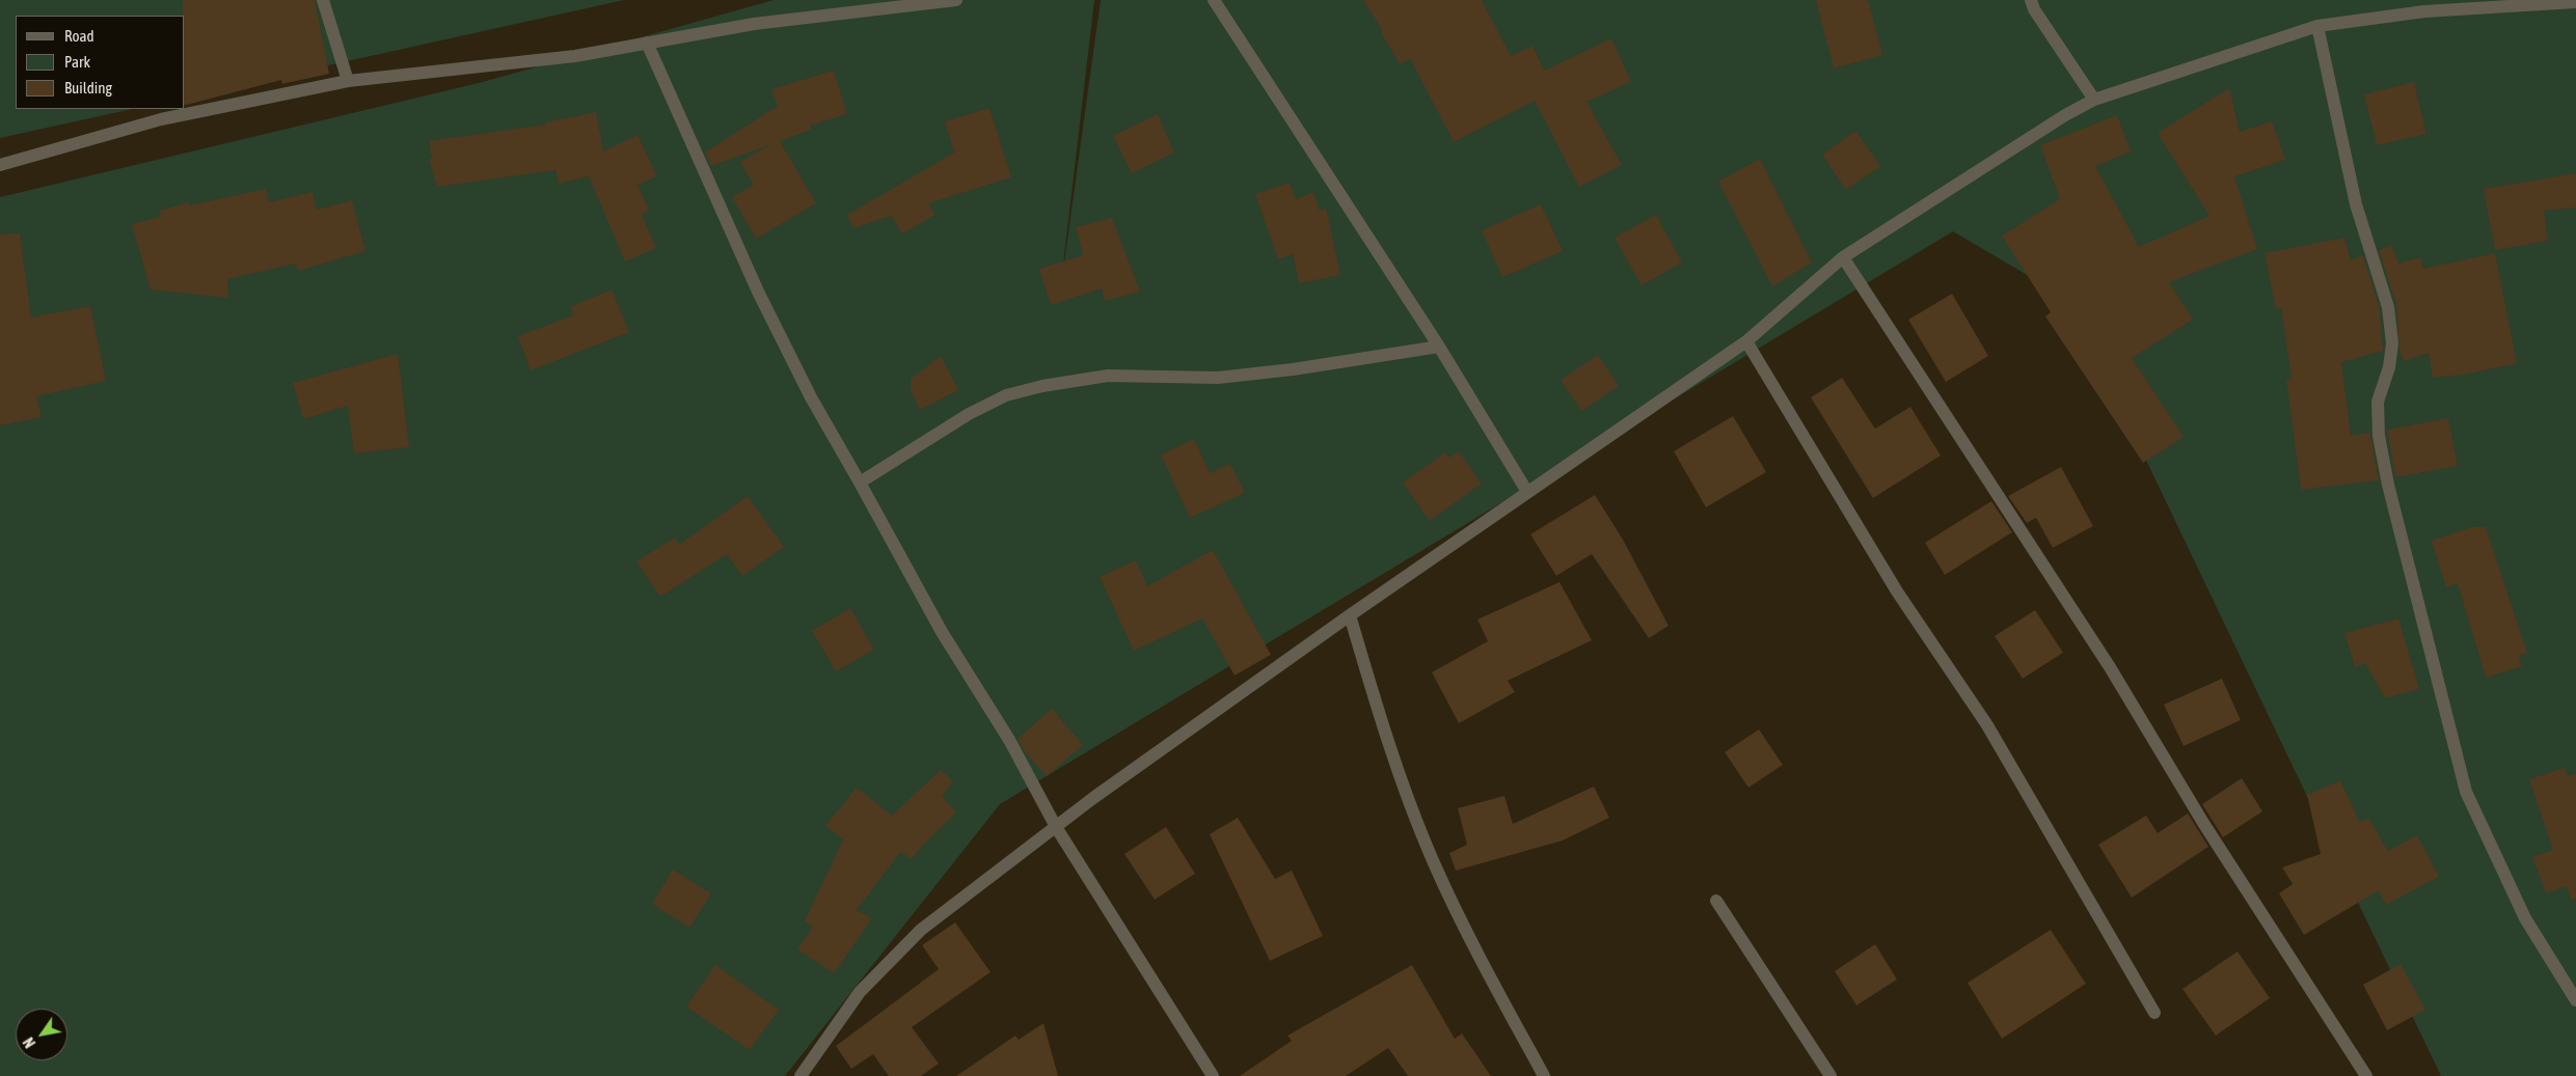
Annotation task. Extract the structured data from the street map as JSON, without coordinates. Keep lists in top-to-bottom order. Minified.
{"legend":["Road","Park","Building"],"north":"bottom left"}
